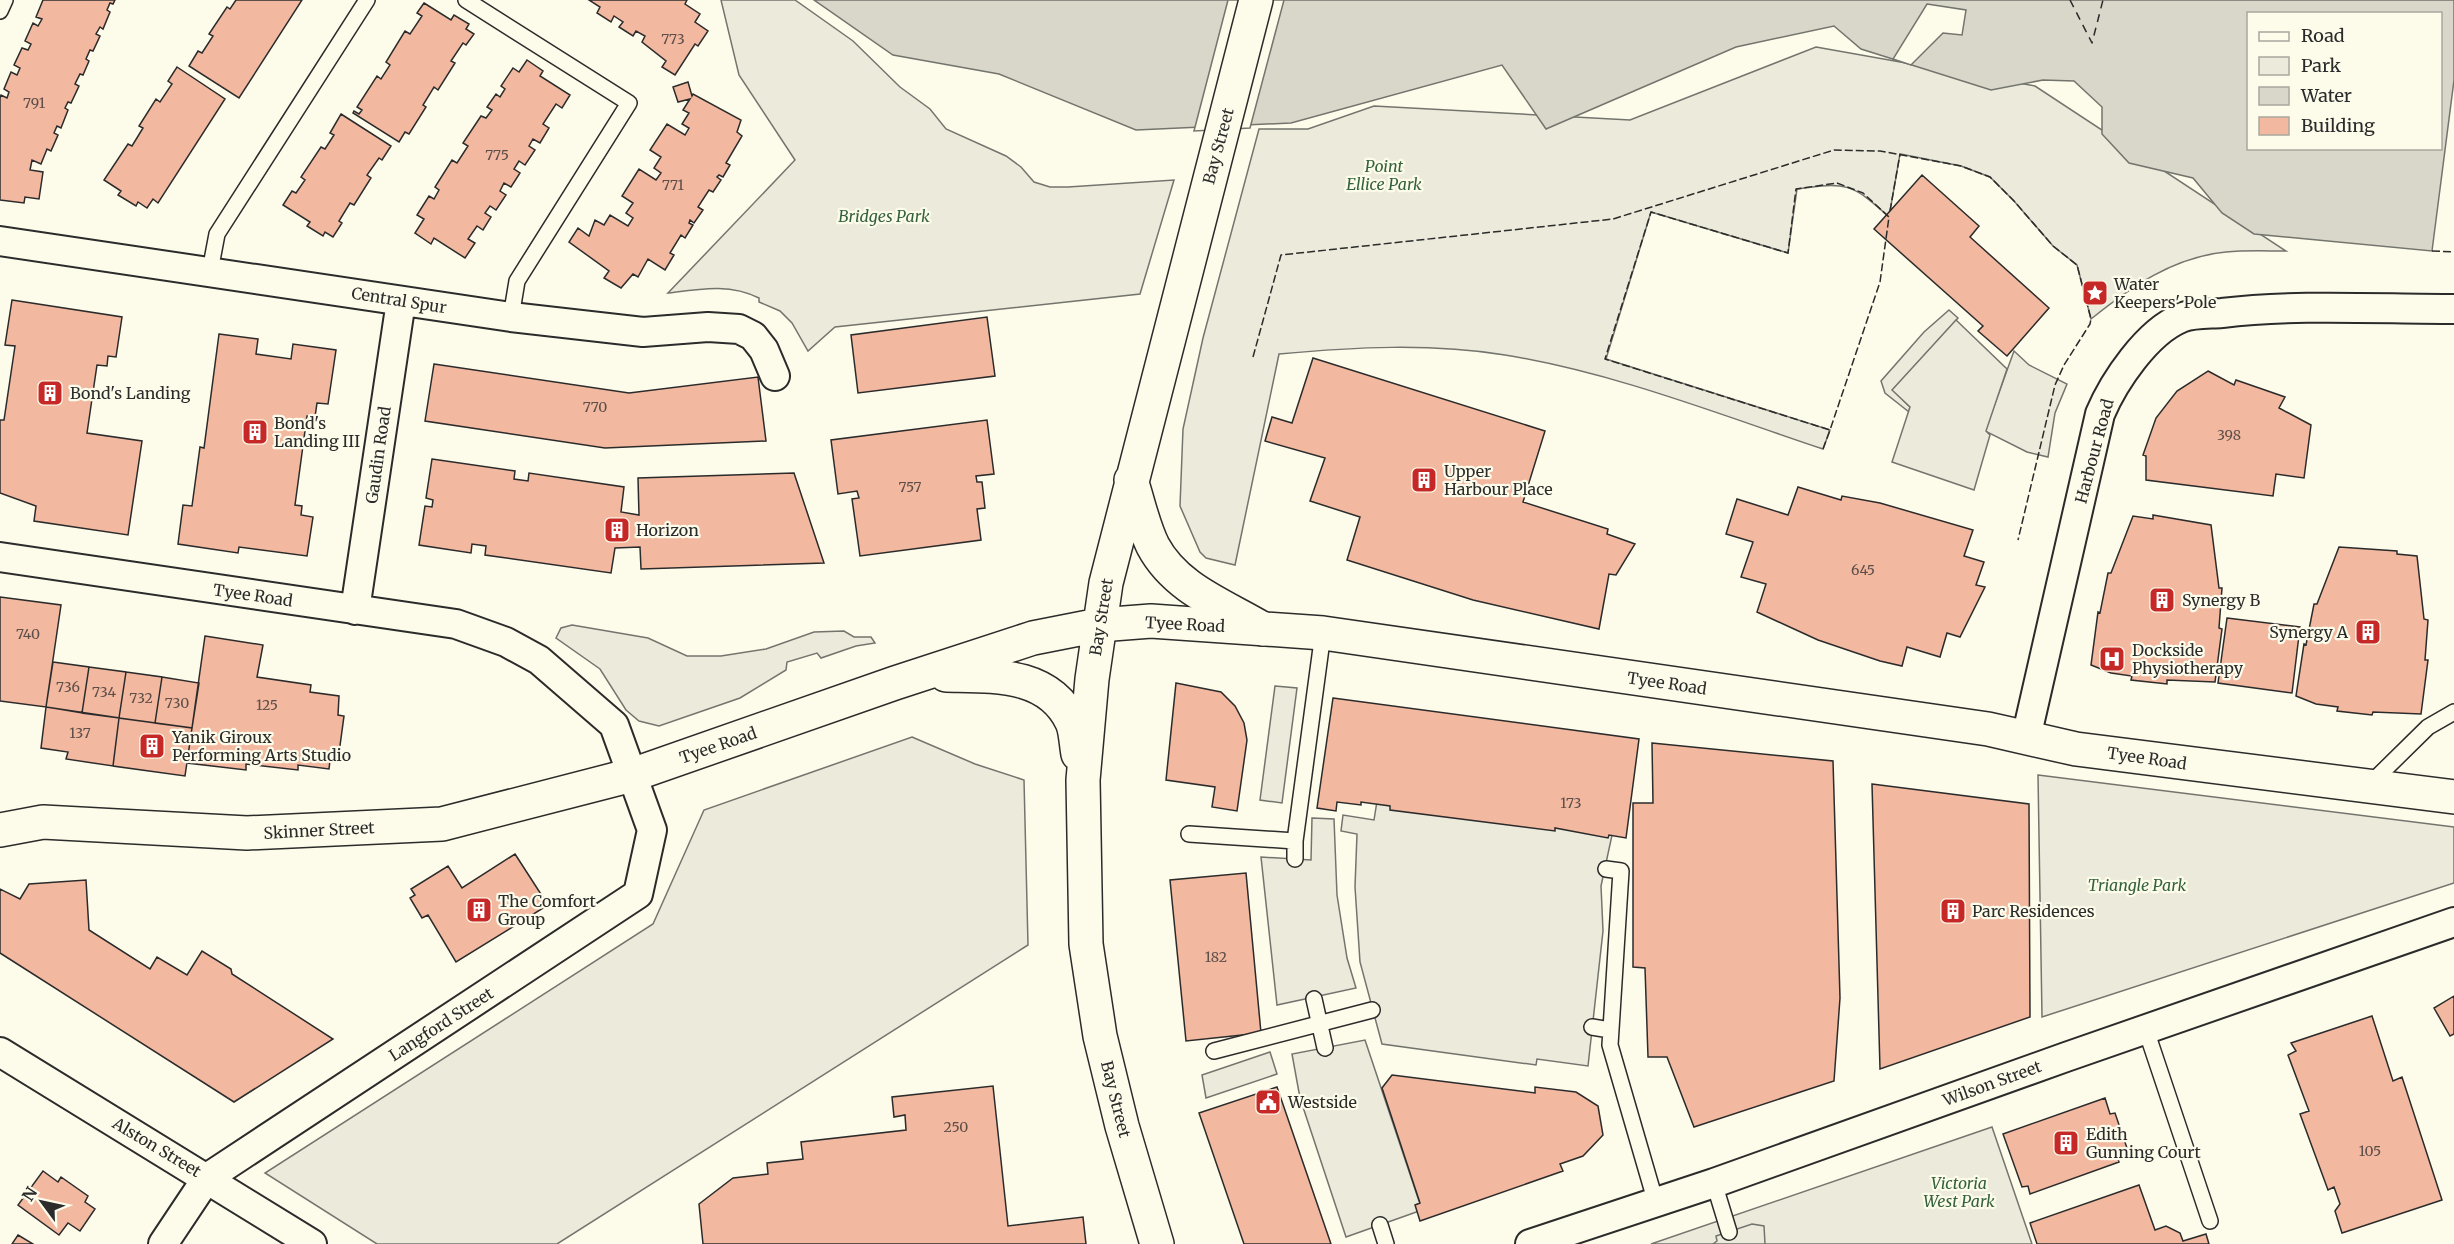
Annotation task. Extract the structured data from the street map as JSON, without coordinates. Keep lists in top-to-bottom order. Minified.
{"streets":{"main road":["Bay Street","Tyee Road","Skinner Street"],"street":["Central Spur","Harbour Road","Gaudin Road","Langford Street","Wilson Street","Alston Street"]},"crossings":[["Bay Street","Tyee Road"],["Central Spur","Gaudin Road"],["Harbour Road","Tyee Road"],["Gaudin Road","Tyee Road"],["Tyee Road","Skinner Street"],["Tyee Road","Langford Street"],["Skinner Street","Langford Street"],["Langford Street","Alston Street"]],"parks":["Point Ellice Park","Bridges Park","Triangle Park","Victoria West Park"],"places":{"place":["Water Keepers' Pole"],"building":["Bond's Landing","Bond's Landing III","Upper Harbour Place","Horizon","Synergy B","Synergy A","Yanik Giroux Performing Arts Studio","The Comfort Group","Parc Residences","Edith Gunning Court"],"hospital":["Dockside Physiotherapy"],"public building":["Westside"]},"house_numbers":["773","791","775","771","770","398","757","645","740","736","734","732","730","125","137","173","182","250","105"],"legend":["Road","Park","Water","Building"],"north":"top left"}
